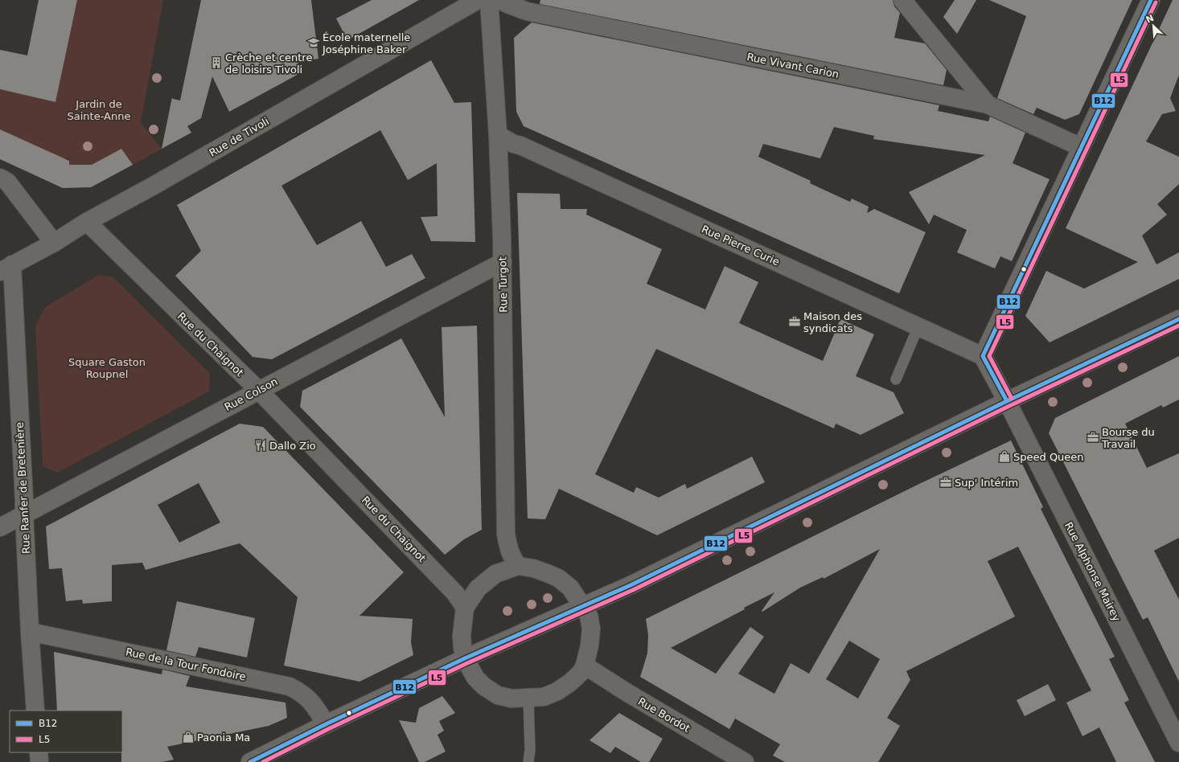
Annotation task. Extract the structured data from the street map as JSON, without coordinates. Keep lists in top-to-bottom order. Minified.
{"streets":{"street":["Rue Vivant Carion","Rue de Tivoli","Rue Pierre Curie","Rue Turgot","Rue du Chaignot","Rue Colson","Rue Ranfer de Bretenière","Rue Alphonse Mairey","Rue de la Tour Fondoire","Rue Bordot"]},"crossings":[["Rue de Tivoli","Rue du Chaignot"],["Rue de Tivoli","Rue Ranfer de Bretenière"],["Rue Pierre Curie","Rue Turgot"],["Rue Pierre Curie","Rue Alphonse Mairey"],["Rue Turgot","Rue Colson"],["Rue du Chaignot","Rue Colson"],["Rue Colson","Rue Ranfer de Bretenière"],["Rue Ranfer de Bretenière","Rue de la Tour Fondoire"]],"parks":["Jardin de Sainte-Anne","Square Gaston Roupnel"],"places":{"school or university":["École maternelle Joséphine Baker"],"building":["Crèche et centre de loisirs Tivoli"],"office":["Maison des syndicats","Bourse du Travail","Sup' Intérim"],"restaurant":["Dallo Zio"],"shop":["Speed Queen","Paonia Ma"]},"lines":["transit line B12","transit line L5"],"legend":["B12","L5"],"north":"top left"}
